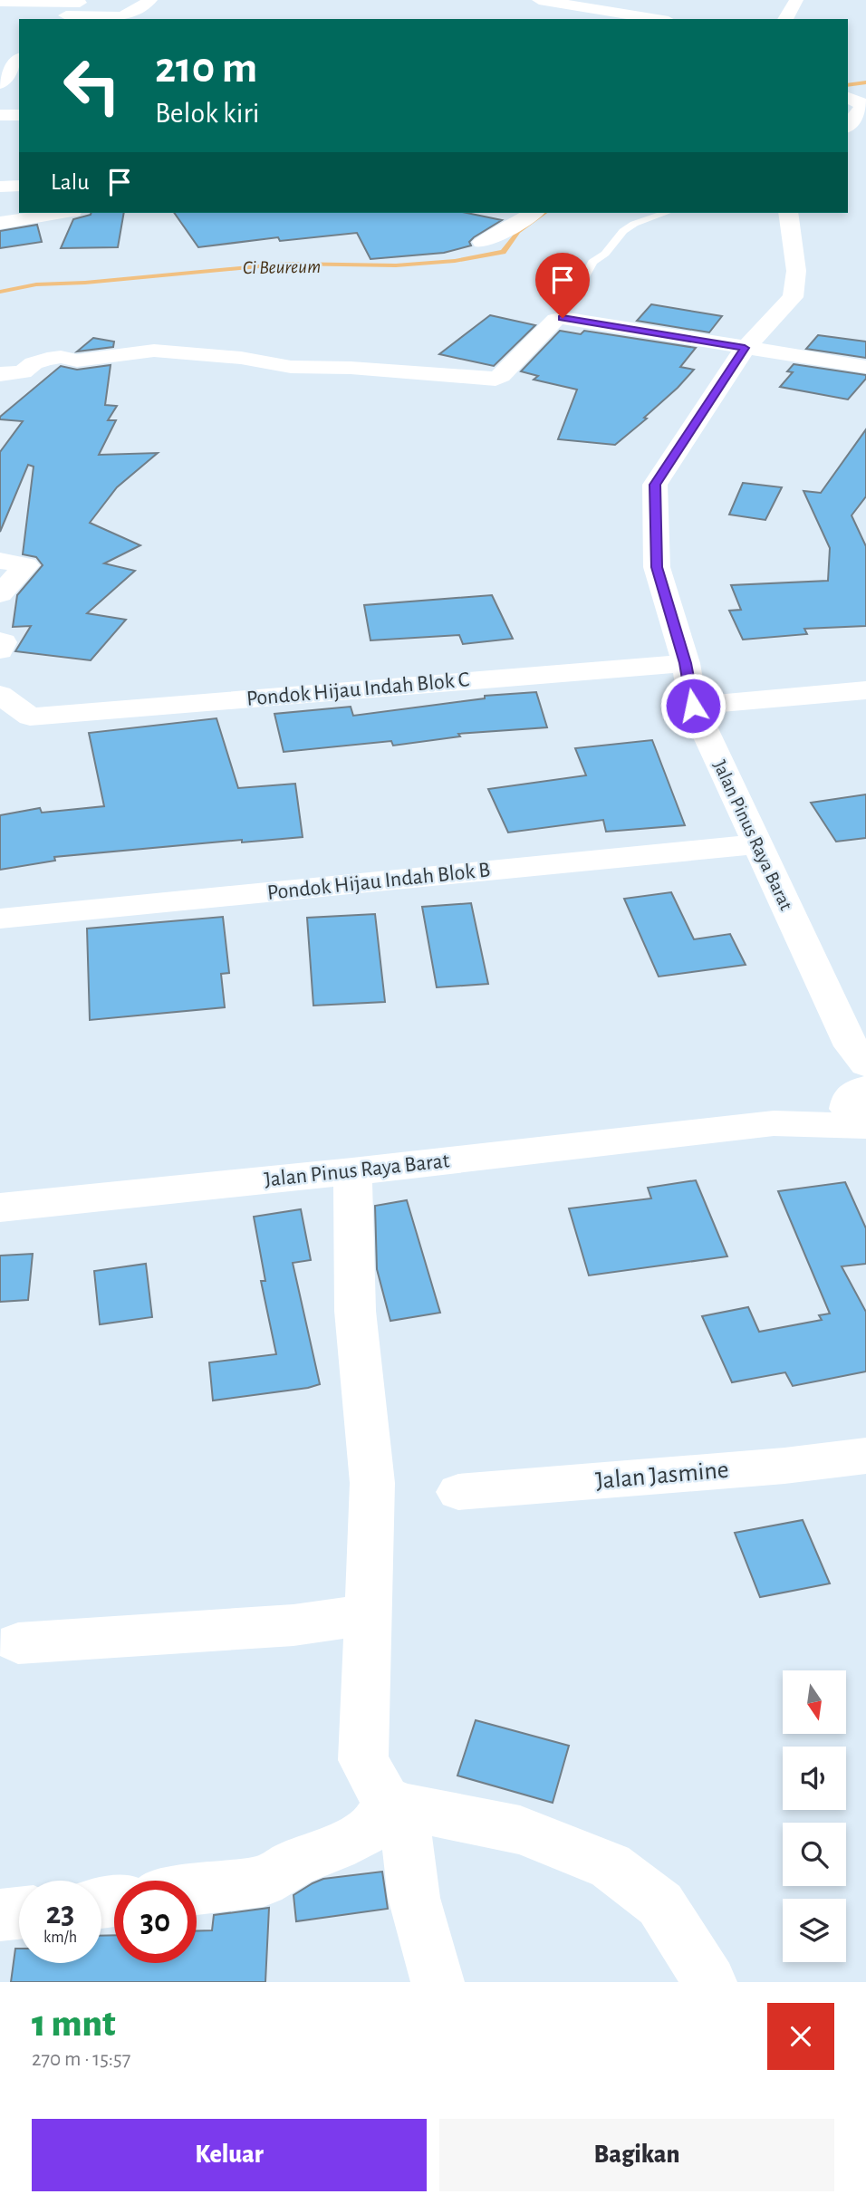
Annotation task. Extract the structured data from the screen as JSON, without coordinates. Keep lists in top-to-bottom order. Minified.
{"streets":{"street":["Pondok Hijau Indah Blok C","Jalan Pinus Raya Barat","Pondok Hijau Indah Blok B","Jalan Jasmine"]},"crossings":[["Pondok Hijau Indah Blok C","Jalan Pinus Raya Barat"],["Jalan Pinus Raya Barat","Pondok Hijau Indah Blok B"]],"water":["Ci Beureum"],"north":"bottom","page":{"turn":["210 m","Belok kiri"],"then":"Lalu","speed":"23 km/h","limit":"30","heading":["1 mnt","270 m · 15:57"],"buttons":["Keluar","Bagikan"]}}
